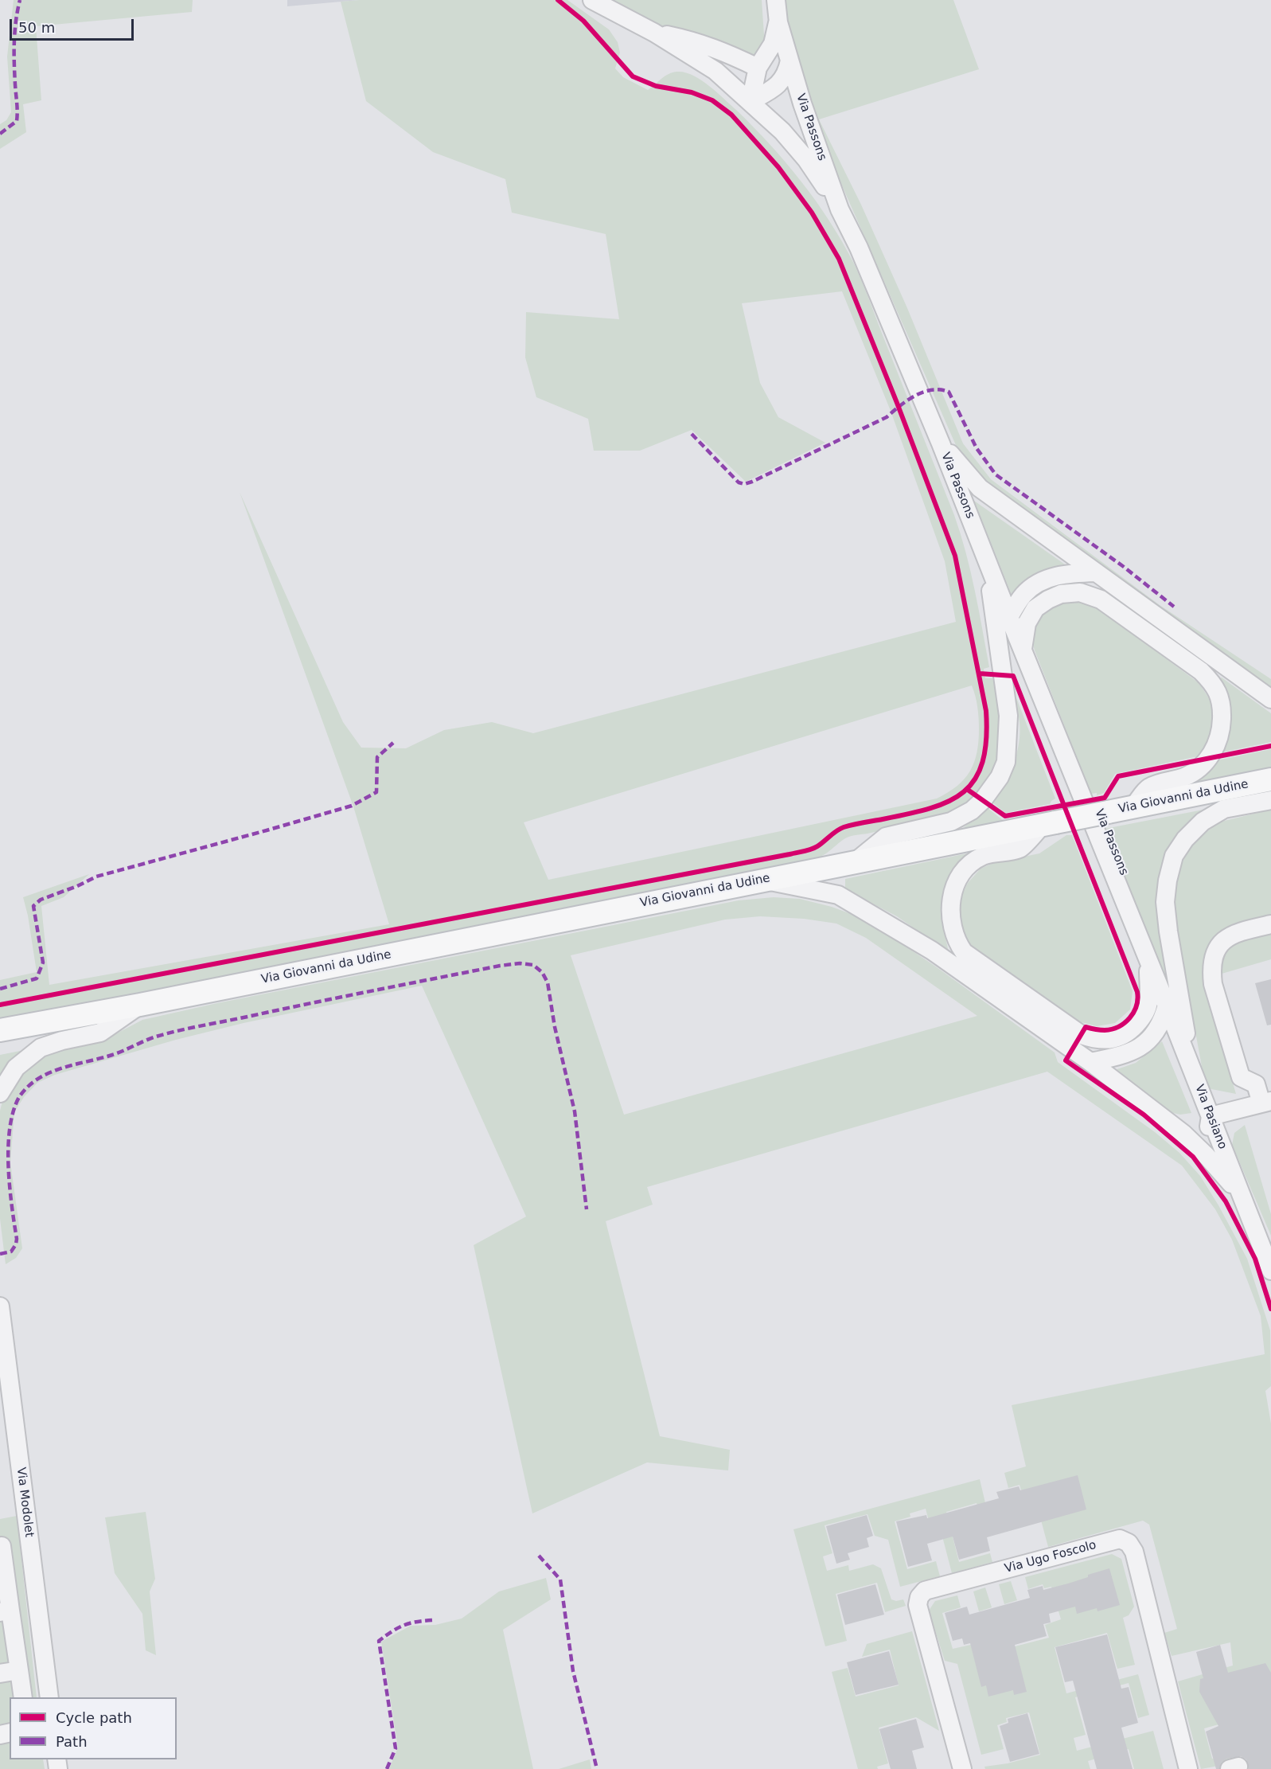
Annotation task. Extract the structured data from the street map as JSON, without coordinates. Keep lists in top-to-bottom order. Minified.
{"streets":{"main road":["Via Giovanni da Udine"],"street":["Via Passons","Via Pasiano","Via Modolet","Via Ugo Foscolo"]},"crossings":[["Via Passons","Via Pasiano"]],"legend":["Cycle path","Path"],"scale_bar":"50 m"}
